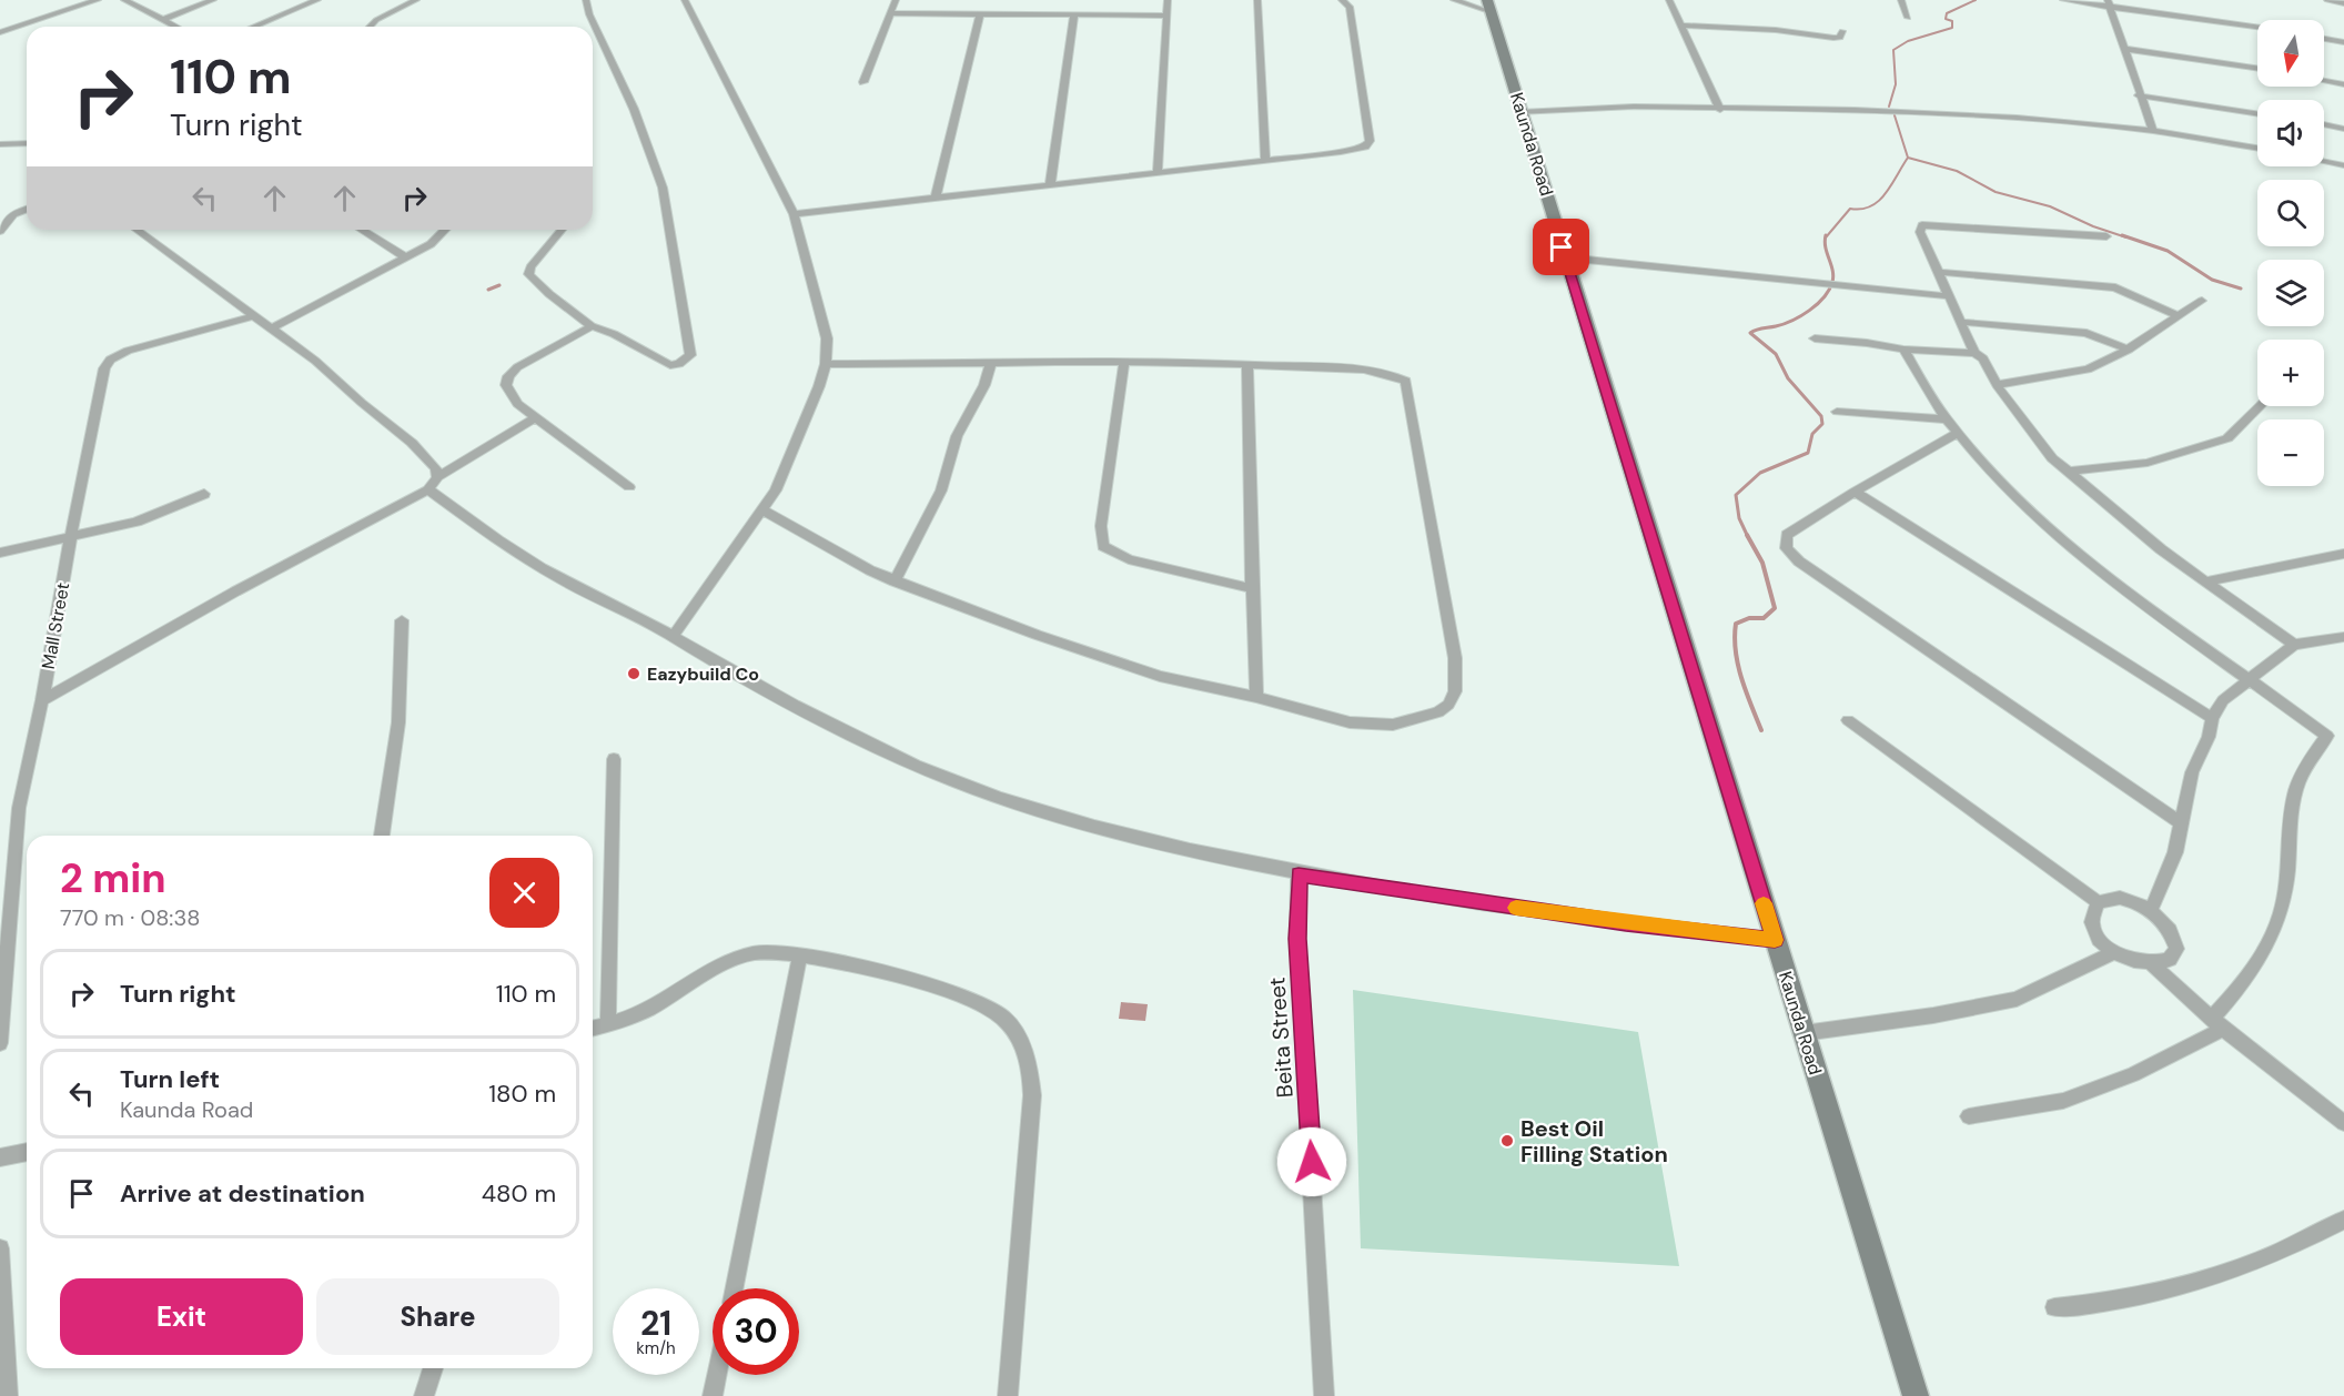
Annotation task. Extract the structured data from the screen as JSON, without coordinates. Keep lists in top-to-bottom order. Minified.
{"streets":{"main road":["Kaunda Road"],"street":["Mall Street","Beita Street"]},"places":["Eazybuild Co","Best Oil Filling Station"],"north":"bottom","page":{"map_buttons":["+","−"],"turn":["110 m","Turn right"],"heading":["2 min","770 m · 08:38"],"list":[{"name":"Turn right","value":"110 m"},{"name":"Turn left","note":"Kaunda Road","value":"180 m"},{"name":"Arrive at destination","value":"480 m"}],"buttons":["Exit","Share"],"speed":"21 km/h","limit":"30"}}
